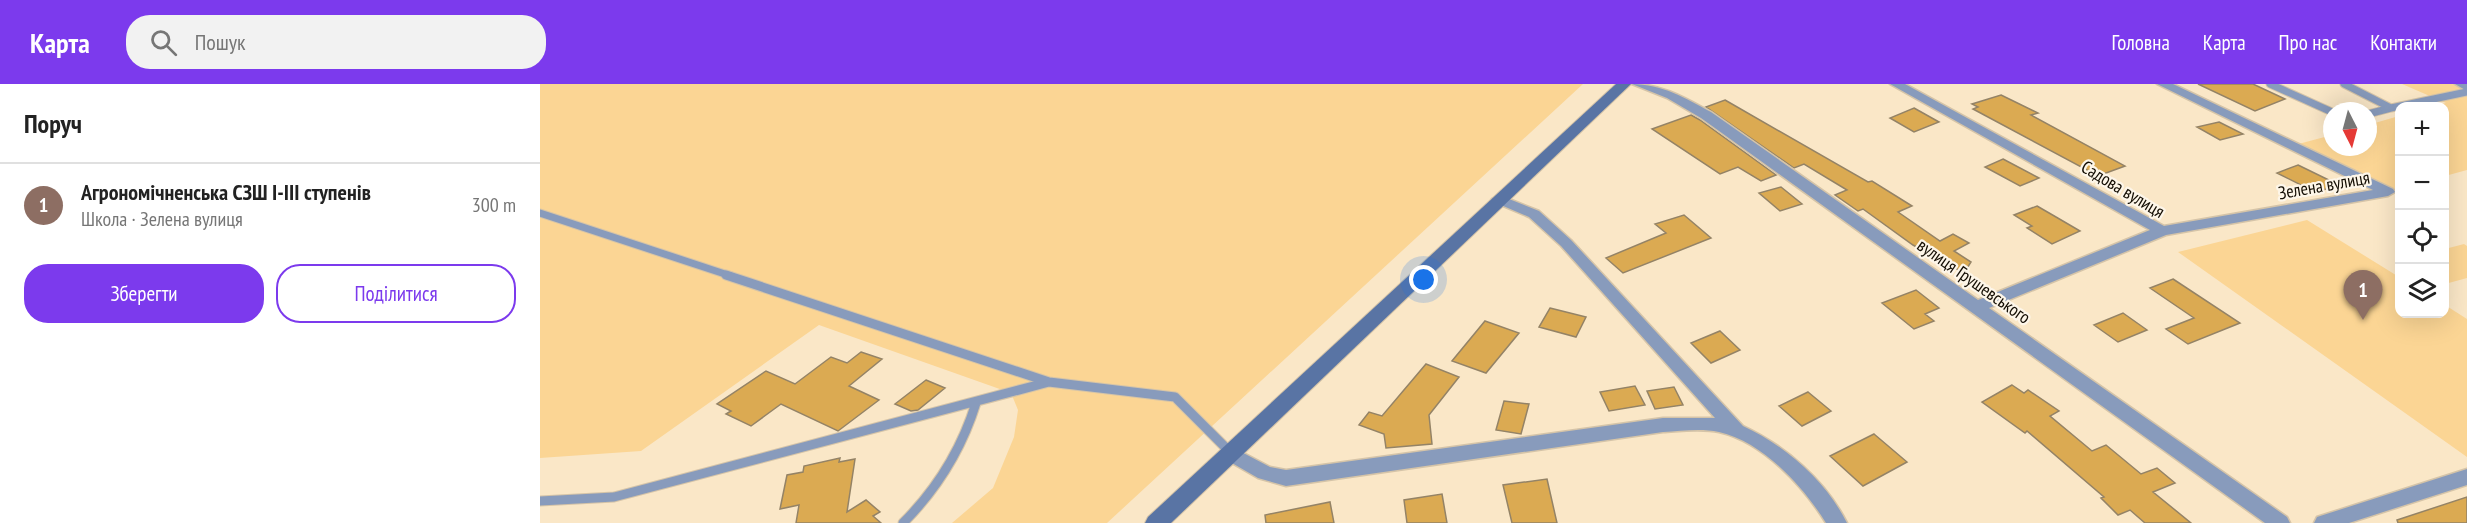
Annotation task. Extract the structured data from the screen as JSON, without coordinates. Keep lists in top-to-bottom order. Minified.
{"streets":{"street":["Зелена вулиця","Садова вулиця","вулиця Грушевського"]},"crossings":[["Зелена вулиця","Садова вулиця"],["Садова вулиця","вулиця Грушевського"]],"north":"bottom","page":{"header":"Карта","search":"Пошук","nav":["Головна","Карта","Про нас","Контакти"],"heading":"Поруч","map_buttons":["+","−"],"list":[{"mark":"1","name":"Агрономічненська СЗШ І-ІІІ ступенів","note":"Школа · Зелена вулиця","value":"300 m"}],"buttons":["Зберегти","Поділитися"],"pins":"1"}}
